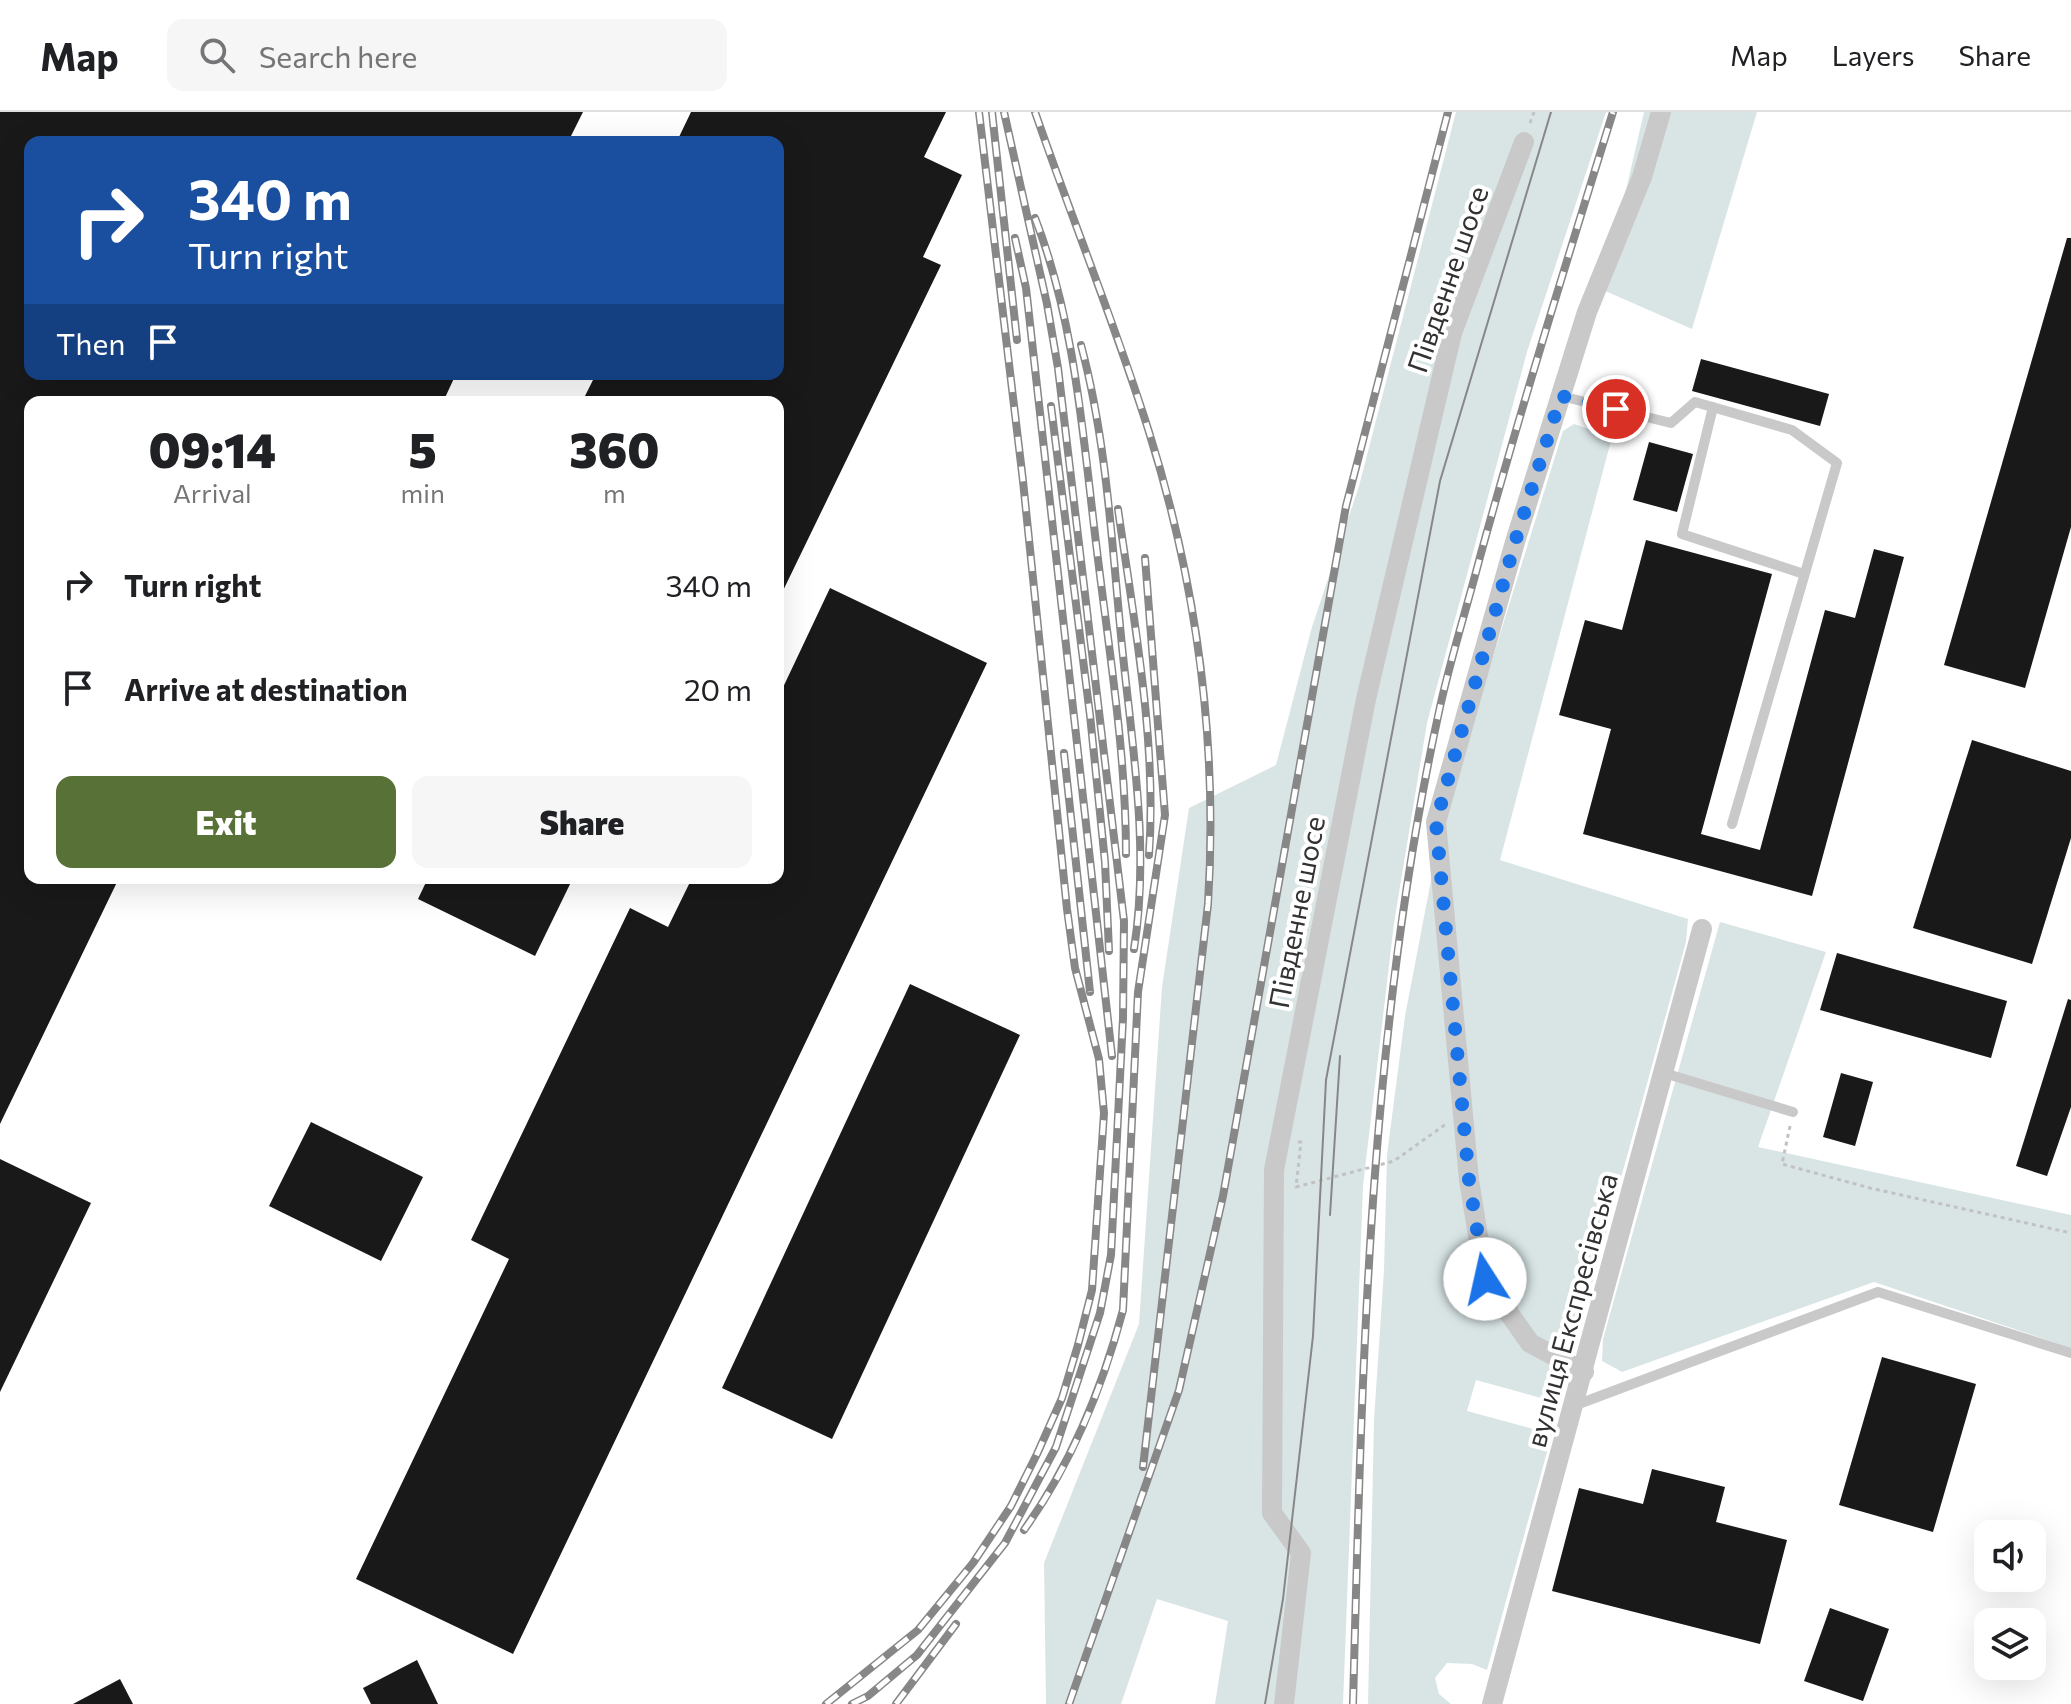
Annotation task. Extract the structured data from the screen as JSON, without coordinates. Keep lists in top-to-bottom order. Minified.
{"streets":{"street":["Південне шосе","вулиця Експресівська"]},"page":{"header":"Map","search":"Search here","nav":["Map","Layers","Share"],"turn":["340 m","Turn right"],"then":"Then","eta":["09:14","Arrival","5","min","360","m"],"list":[{"name":"Turn right","value":"340 m"},{"name":"Arrive at destination","value":"20 m"}],"buttons":["Exit","Share"]}}
